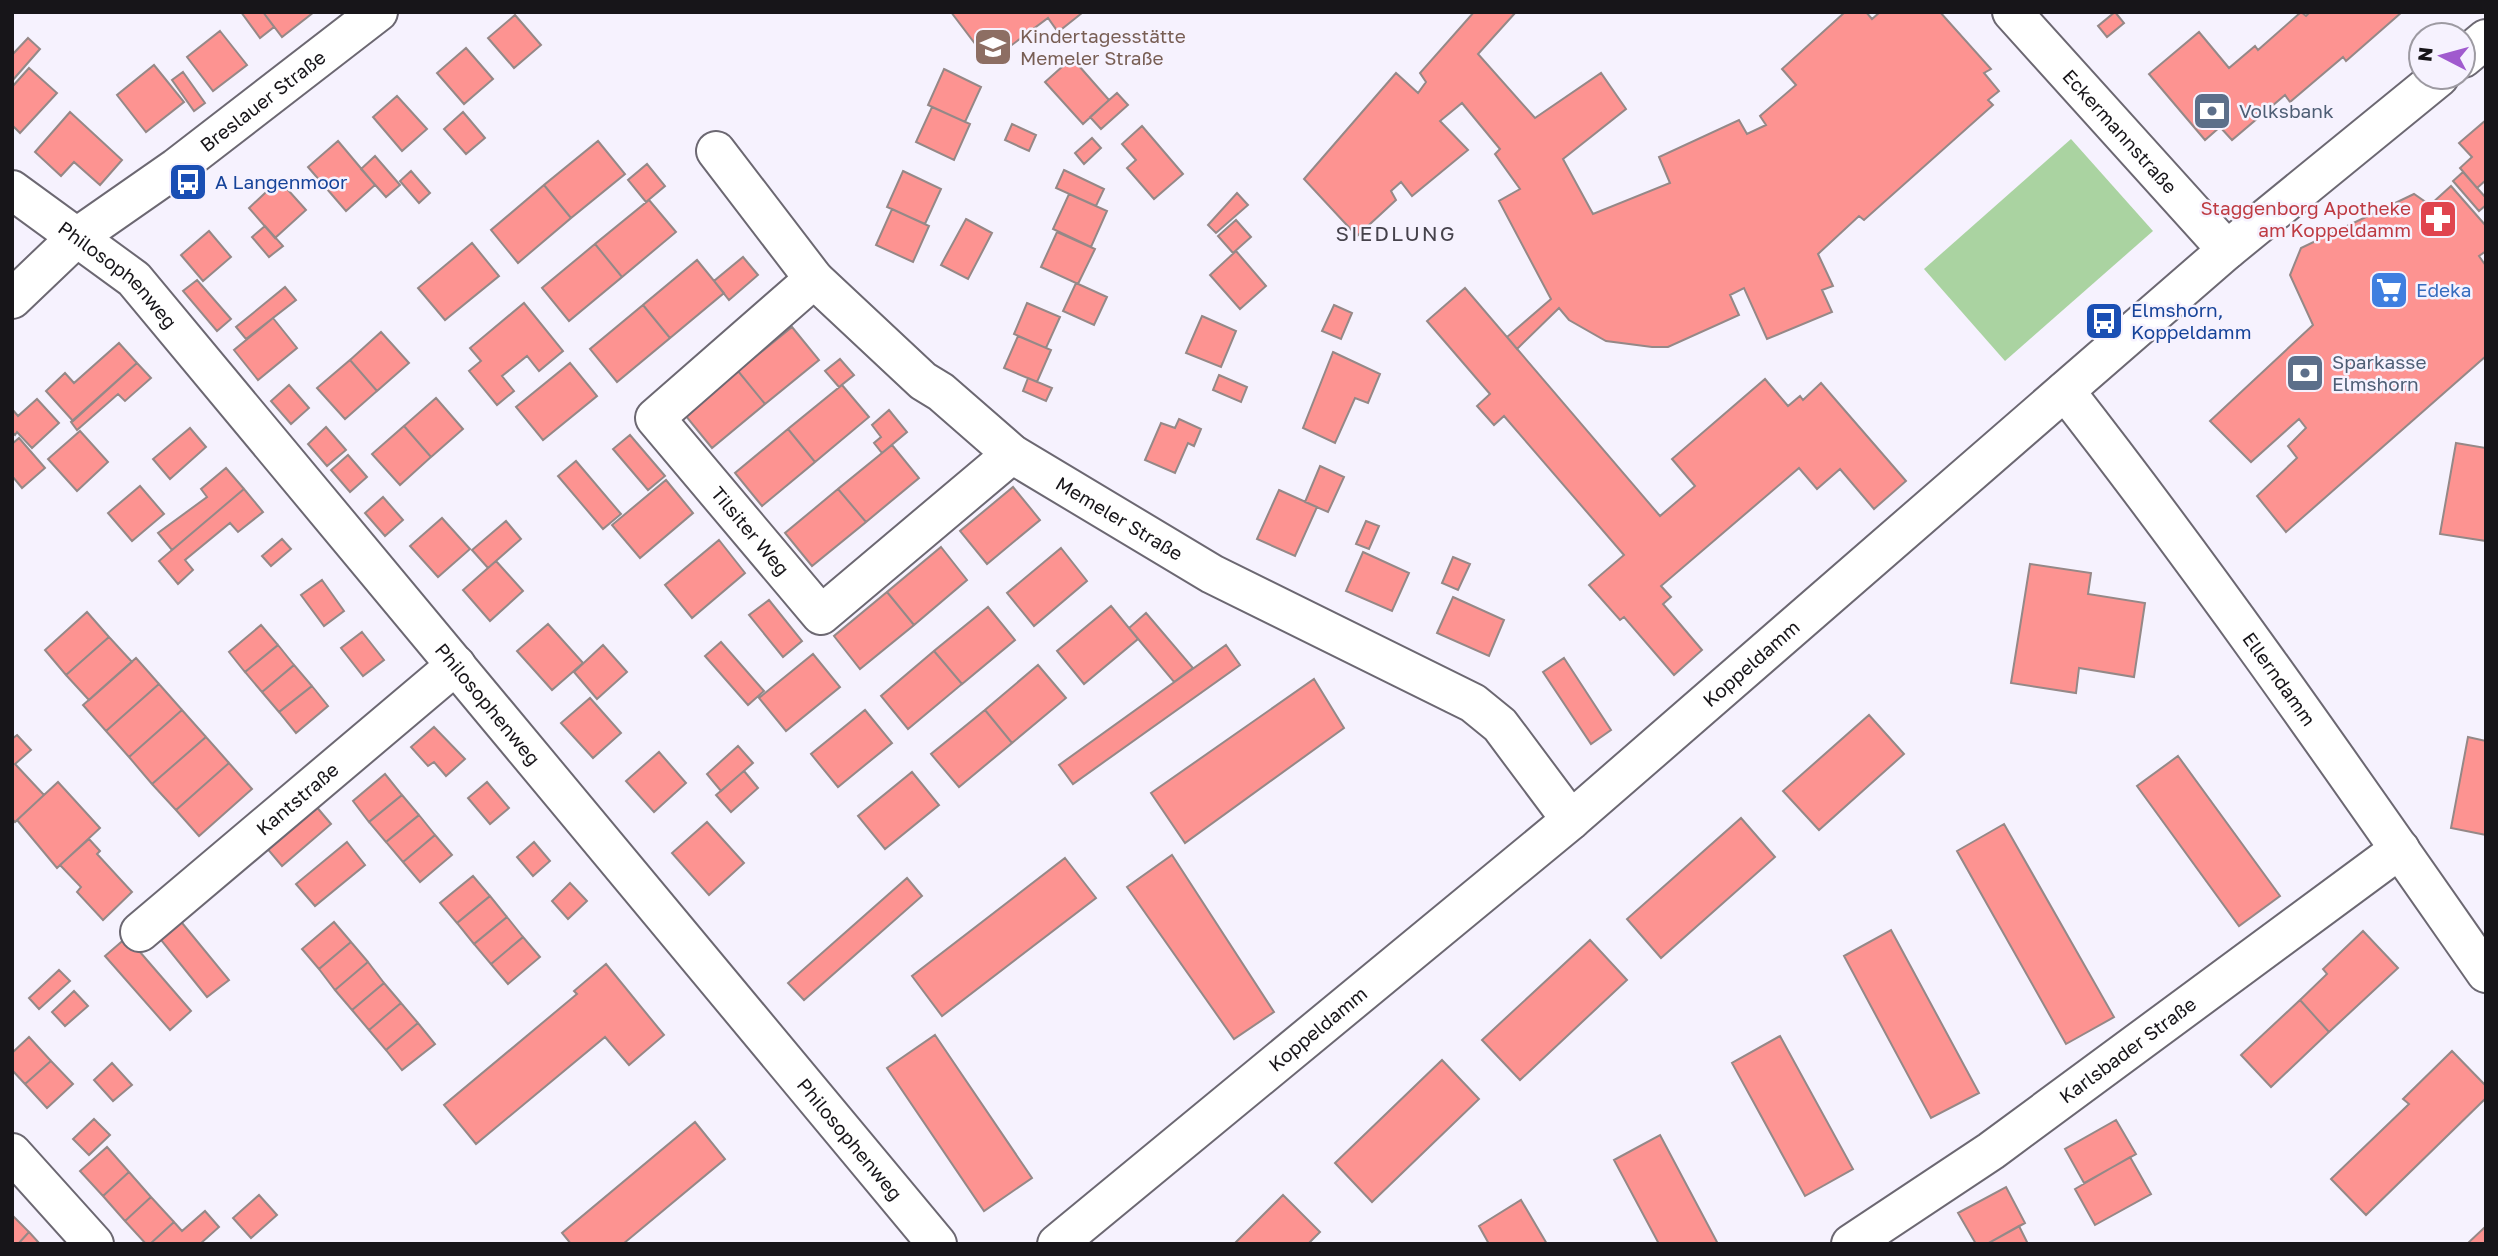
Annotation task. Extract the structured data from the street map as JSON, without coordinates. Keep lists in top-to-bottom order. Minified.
{"streets":{"street":["Breslauer Straße","Eckermannstraße","Philosophenweg","Memeler Straße","Tilsiter Weg","Koppeldamm","Ellerndamm","Kantstraße","Karlsbader Straße"]},"crossings":[["Breslauer Straße","Philosophenweg"],["Eckermannstraße","Koppeldamm"],["Philosophenweg","Kantstraße"],["Memeler Straße","Tilsiter Weg"],["Memeler Straße","Koppeldamm"],["Koppeldamm","Ellerndamm"],["Ellerndamm","Karlsbader Straße"]],"districts":["SIEDLUNG"],"places":{"school or university":["Kindertagesstätte Memeler Straße"],"bank":["Volksbank","Sparkasse Elmshorn"],"bus stop":["A Langenmoor","Elmshorn, Koppeldamm"],"pharmacy":["Staggenborg Apotheke am Koppeldamm"],"supermarket":["Edeka"]},"north":"left"}
